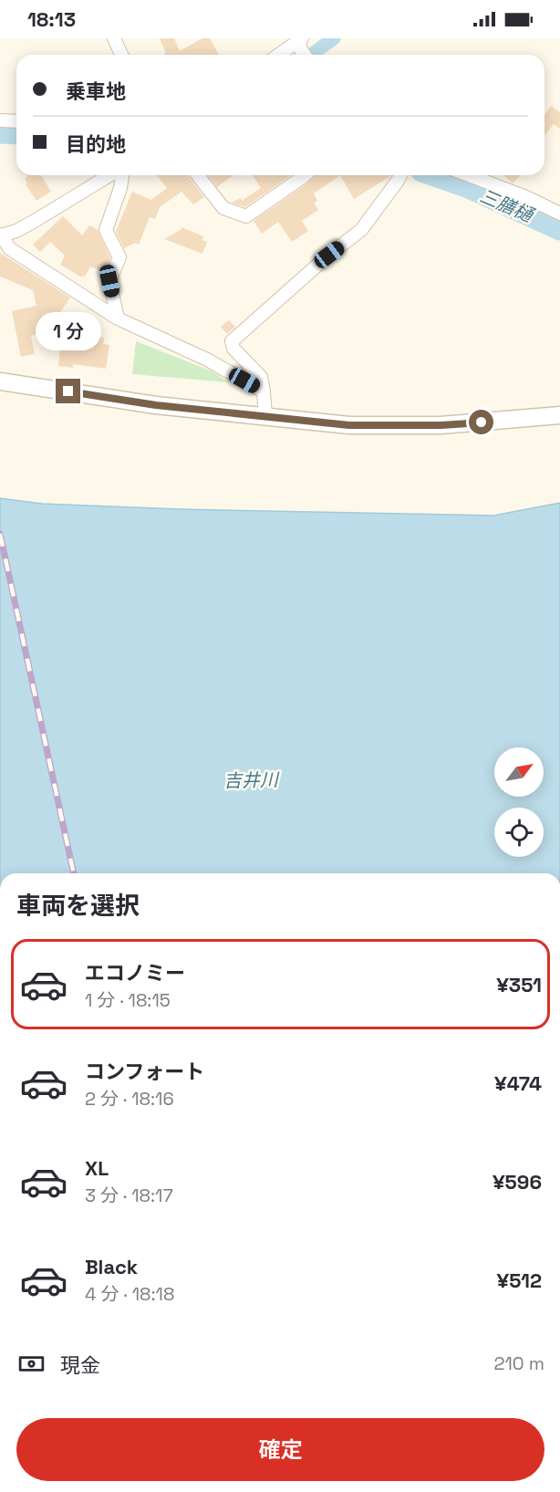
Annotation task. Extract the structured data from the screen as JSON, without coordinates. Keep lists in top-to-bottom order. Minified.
{"water":["三膳樋","吉井川"],"north":"top right","page":{"status":"18:13","banner":["乗車地","目的地"],"bubble":"1 分","heading":"車両を選択","list":[{"name":"エコノミー","note":"1 分 · 18:15","value":"¥351"},{"name":"コンフォート","note":"2 分 · 18:16","value":"¥474"},{"name":"XL","note":"3 分 · 18:17","value":"¥596"},{"name":"Black","note":"4 分 · 18:18","value":"¥512"}],"pay":["現金","210 m"],"buttons":"確定"}}
